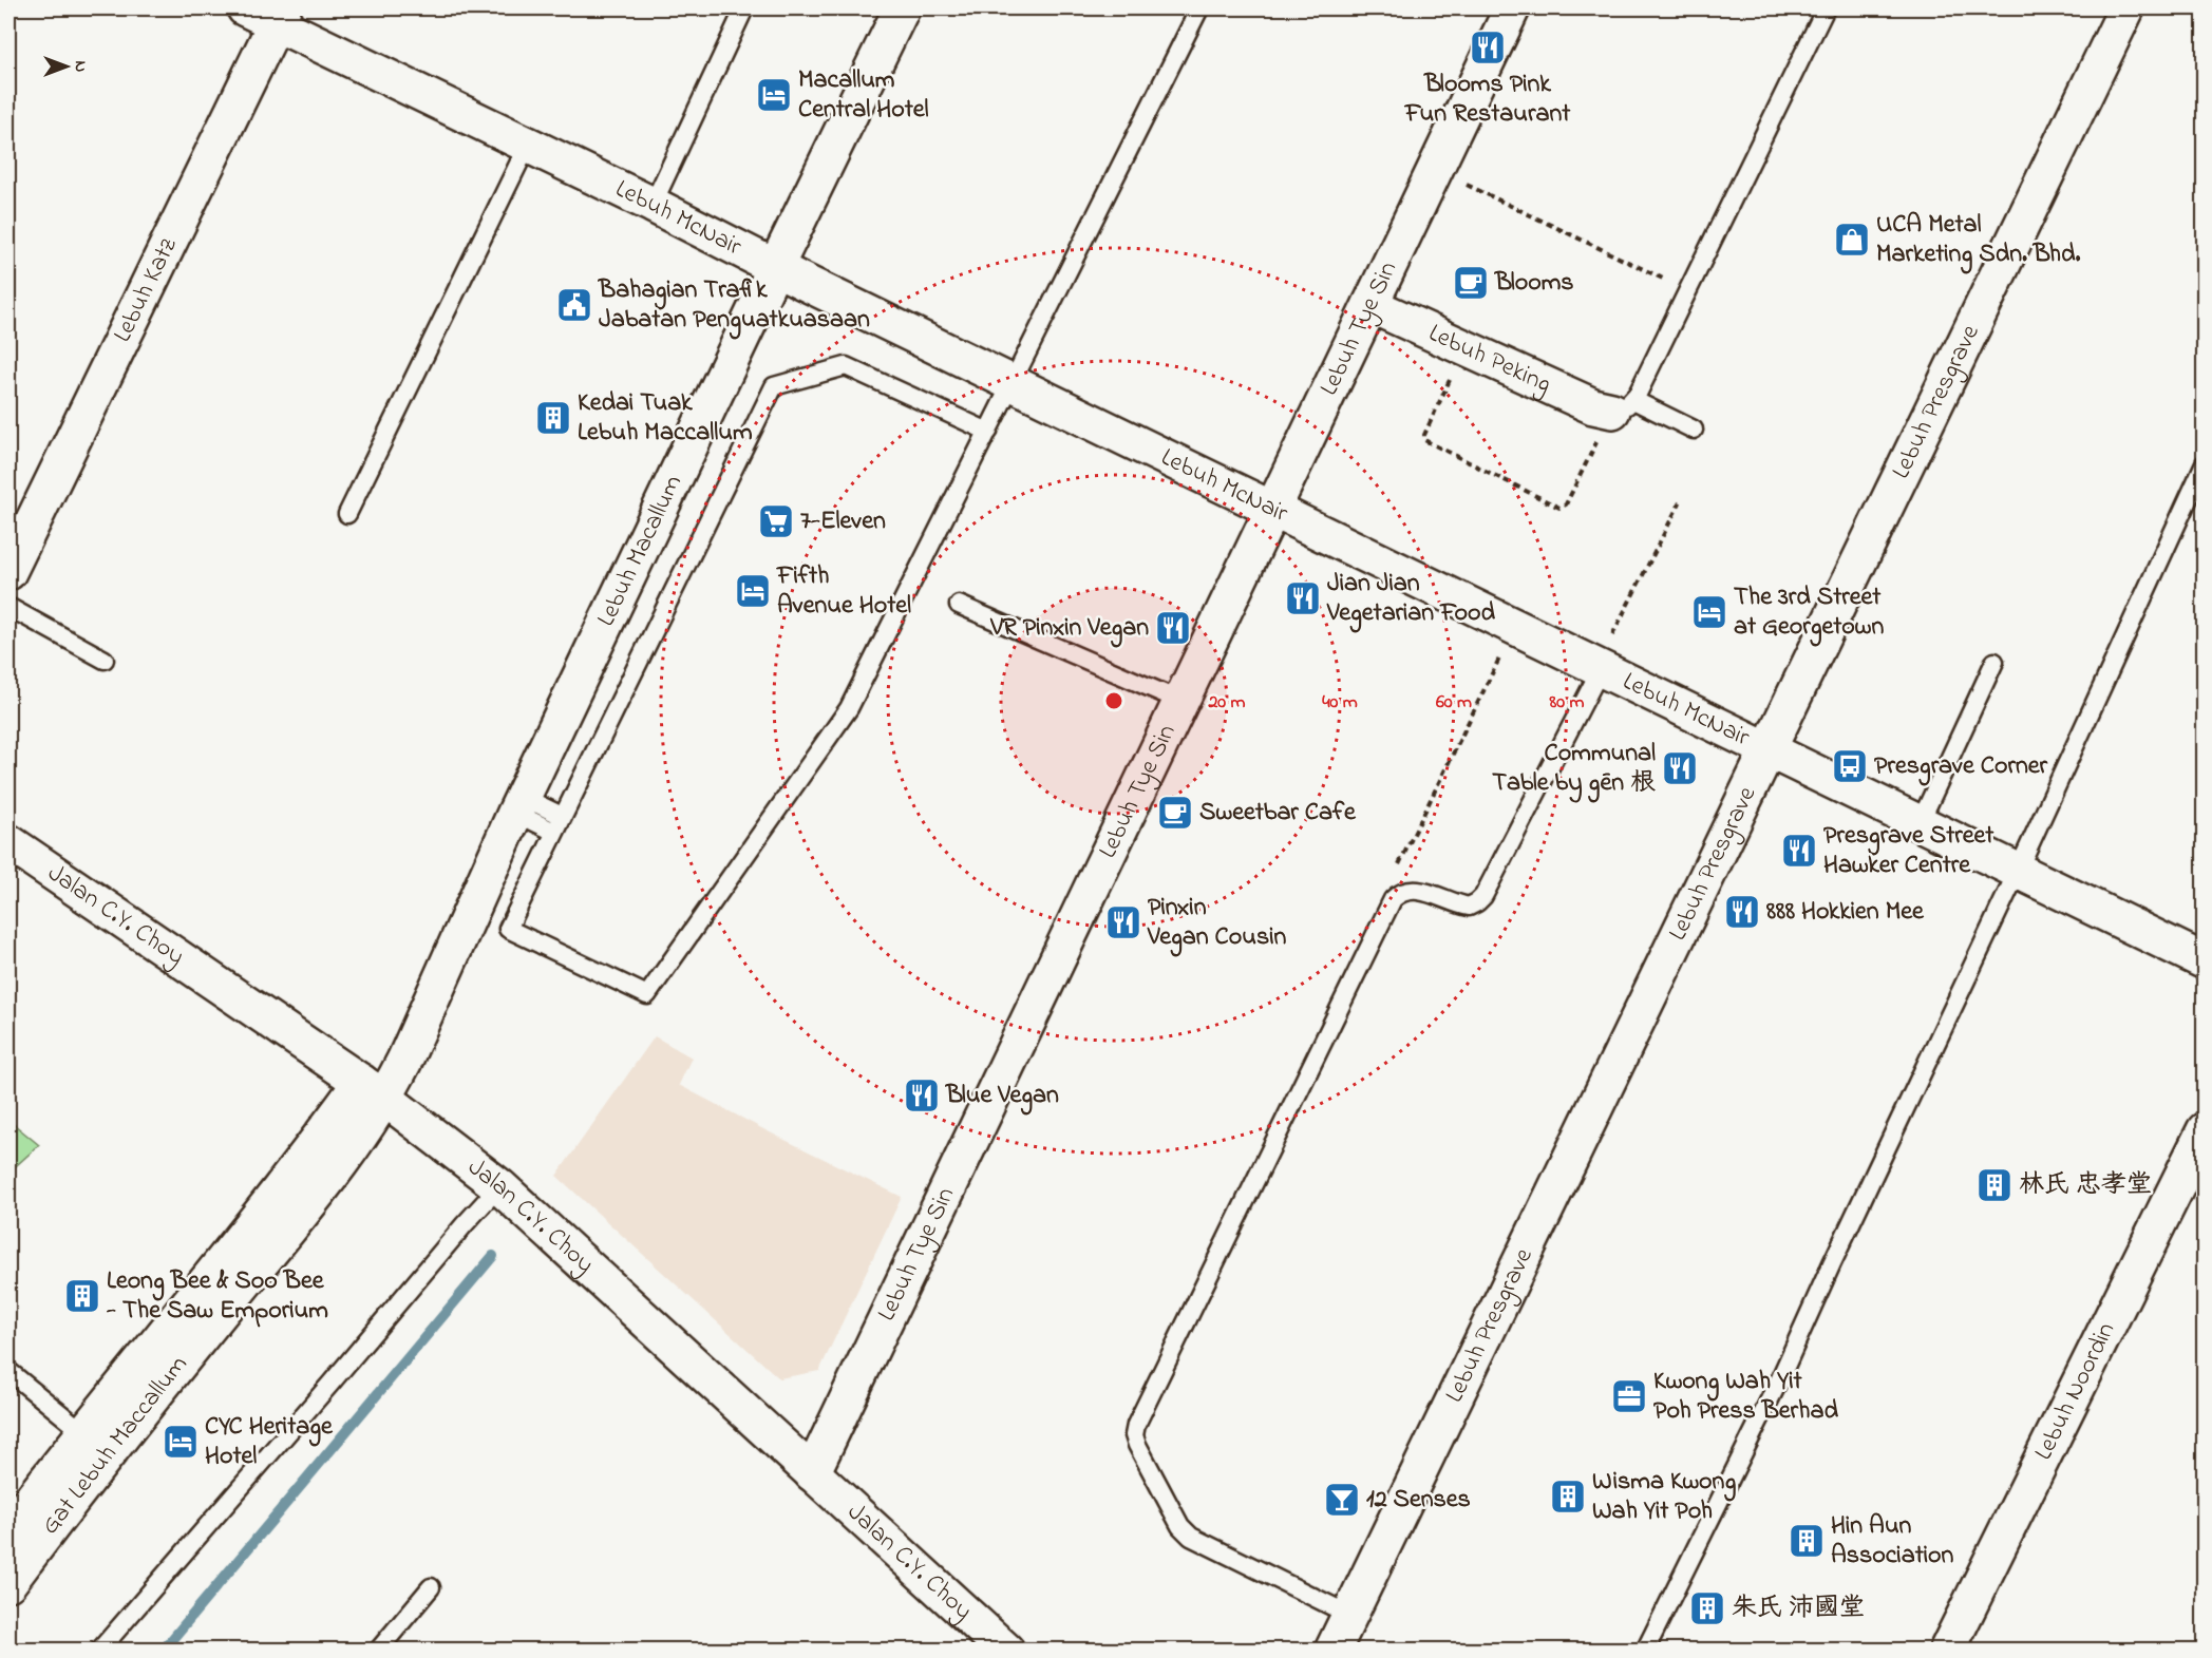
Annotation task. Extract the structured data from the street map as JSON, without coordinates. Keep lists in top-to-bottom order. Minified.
{"streets":{"street":["Lebuh McNair","Lebuh Katz","Lebuh Tye Sin","Lebuh Peking","Lebuh Presgrave","Lebuh Macallum","Jalan C.Y. Choy","Lebuh Noordin","Gat Lebuh Maccallum"]},"crossings":[["Lebuh McNair","Lebuh Katz"],["Lebuh McNair","Lebuh Tye Sin"],["Lebuh McNair","Lebuh Presgrave"],["Lebuh McNair","Lebuh Macallum"],["Lebuh Tye Sin","Lebuh Peking"],["Lebuh Tye Sin","Jalan C.Y. Choy"],["Lebuh Macallum","Jalan C.Y. Choy"],["Lebuh Macallum","Gat Lebuh Maccallum"],["Jalan C.Y. Choy","Gat Lebuh Maccallum"]],"places":{"restaurant":["Blooms Pink Fun Restaurant","Jian Jian Vegetarian Food","VR Pinxin Vegan","Communal Table by gēn 根","Presgrave Street Hawker Centre","888 Hokkien Mee","Pinxin Vegan Cousin","Blue Vegan"],"hotel":["Macallum Central Hotel","Fifth Avenue Hotel","The 3rd Street at Georgetown","CYC Heritage Hotel"],"shop":["UCA Metal Marketing Sdn. Bhd."],"cafe":["Blooms","Sweetbar Cafe"],"public building":["Bahagian Trafik Jabatan Penguatkuasaan"],"building":["Kedai Tuak Lebuh Maccallum","林氏 忠孝堂","Leong Bee & Soo Bee - The Saw Emporium","Wisma Kwong Wah Yit Poh","Hin Aun Association","朱氏 沛國堂"],"supermarket":["7-Eleven"],"bus stop":["Presgrave Corner"],"office":["Kwong Wah Yit Poh Press Berhad"],"bar":["12 Senses"]},"north":"right","rings":["20 m","40 m","60 m","80 m"]}
